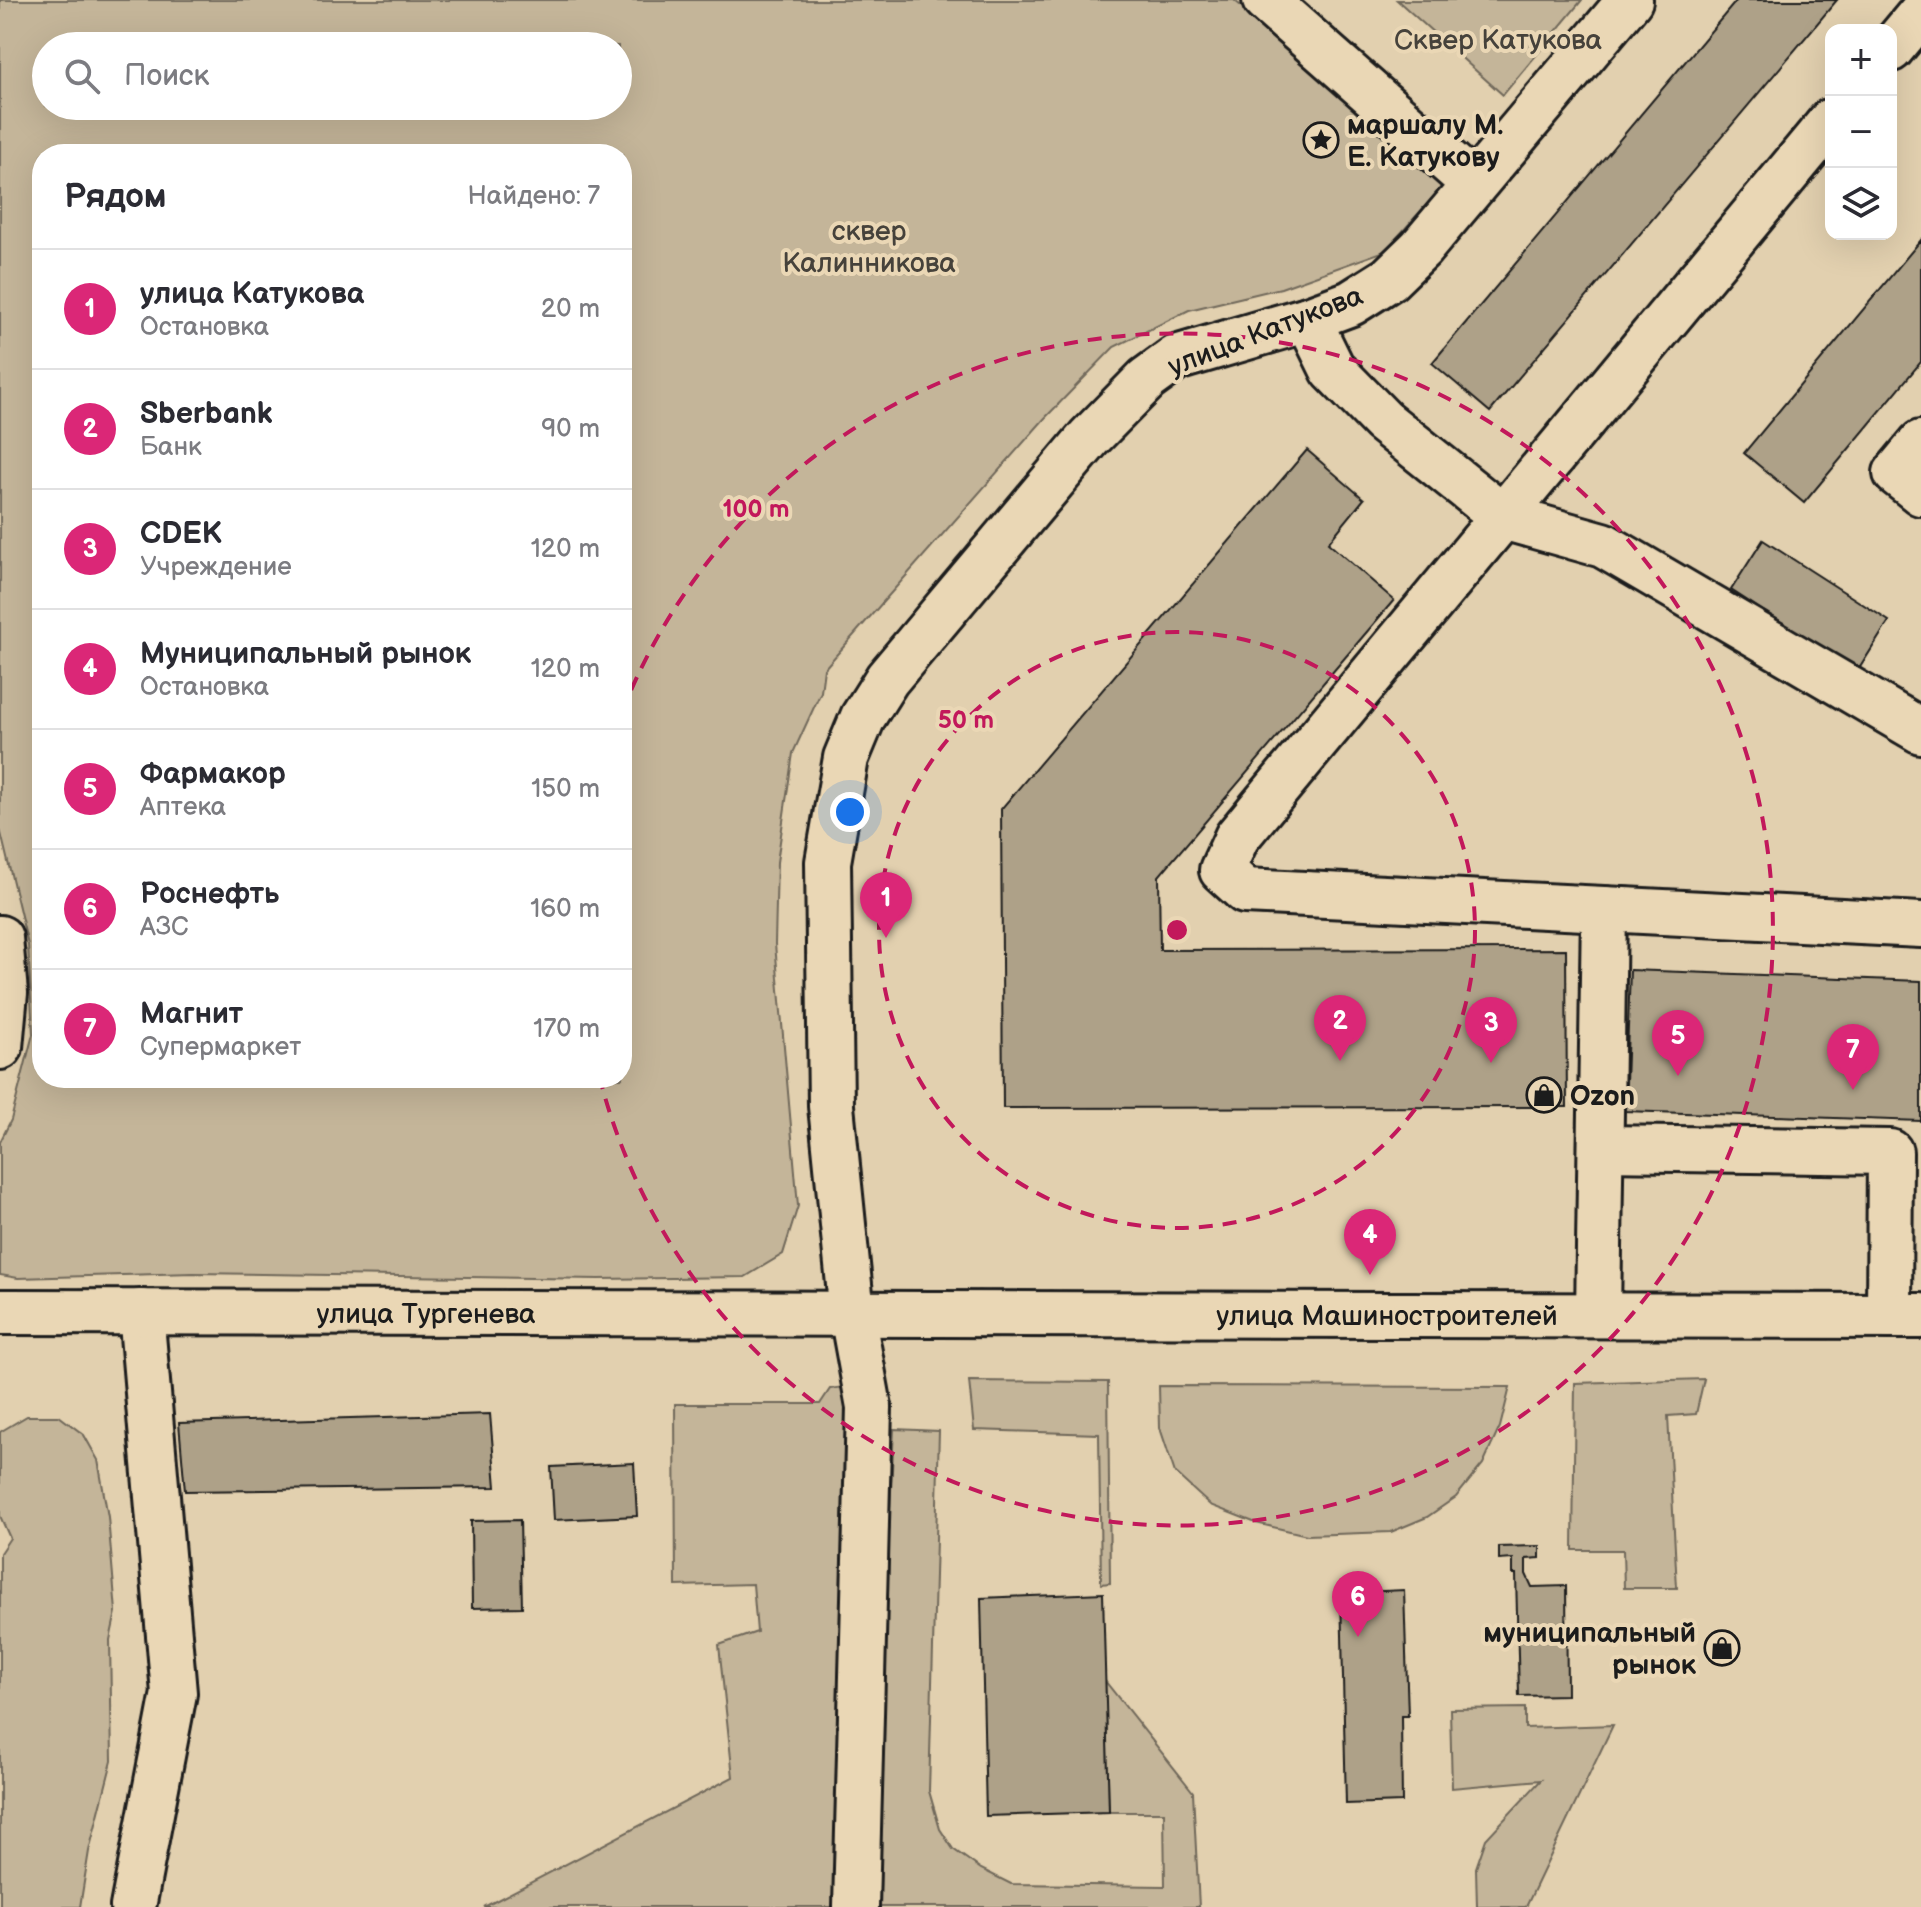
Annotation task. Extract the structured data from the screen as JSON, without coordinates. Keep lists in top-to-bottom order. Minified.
{"streets":{"street":["улица Катукова","улица Тургенева","улица Машиностроителей"]},"crossings":[["улица Катукова","улица Тургенева"],["улица Катукова","улица Машиностроителей"],["улица Тургенева","улица Машиностроителей"]],"parks":["Сквер Катукова","сквер Калинникова"],"places":{"place":["маршалу М. Е. Катукову"],"shop":["Ozon","муниципальный рынок"]},"page":{"map_buttons":["+","−"],"search":"Поиск","heading":["Рядом","Найдено: 7"],"list":[{"mark":"1","name":"улица Катукова","note":"Остановка","value":"20 m"},{"mark":"2","name":"Sberbank","note":"Банк","value":"90 m"},{"mark":"3","name":"CDEK","note":"Учреждение","value":"120 m"},{"mark":"4","name":"Муниципальный рынок","note":"Остановка","value":"120 m"},{"mark":"5","name":"Фармакор","note":"Аптека","value":"150 m"},{"mark":"6","name":"Роснефть","note":"АЗС","value":"160 m"},{"mark":"7","name":"Магнит","note":"Супермаркет","value":"170 m"}],"pins":["1","2","3","5","7","4","6"]},"rings":["100 m","50 m"]}
